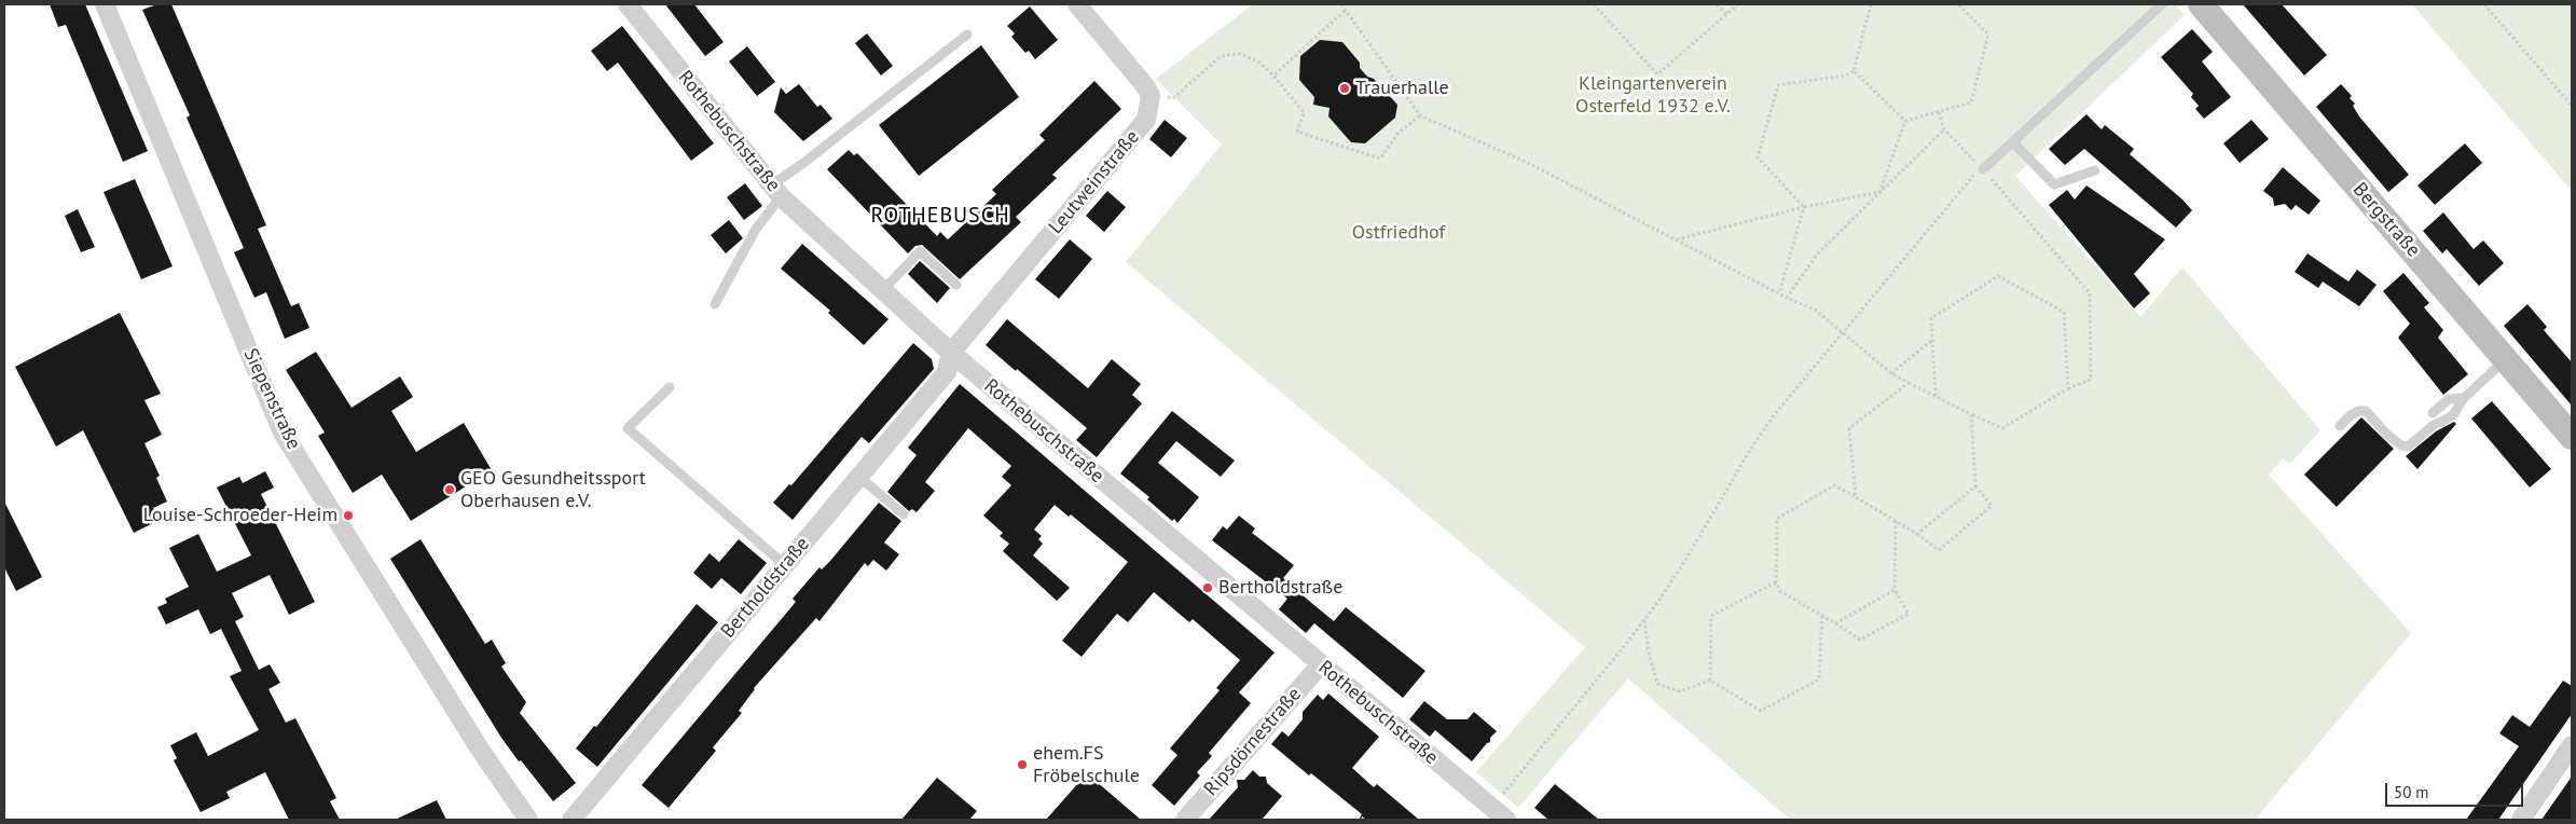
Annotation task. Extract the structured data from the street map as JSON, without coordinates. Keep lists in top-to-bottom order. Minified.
{"streets":{"street":["Rothebuschstraße","Leutweinstraße","Bergstraße","Siepenstraße","Bertholdstraße","Ripsdörnestraße"]},"crossings":[["Rothebuschstraße","Leutweinstraße"],["Rothebuschstraße","Bertholdstraße"],["Rothebuschstraße","Ripsdörnestraße"],["Leutweinstraße","Bertholdstraße"]],"districts":["ROTHEBUSCH"],"parks":["Kleingartenverein Osterfeld 1932 e.V.","Ostfriedhof"],"places":["Trauerhalle","GEO Gesundheitssport Oberhausen e.V.","Louise-Schroeder-Heim","Bertholdstraße","ehem.FS Fröbelschule"],"scale_bar":"50 m"}
